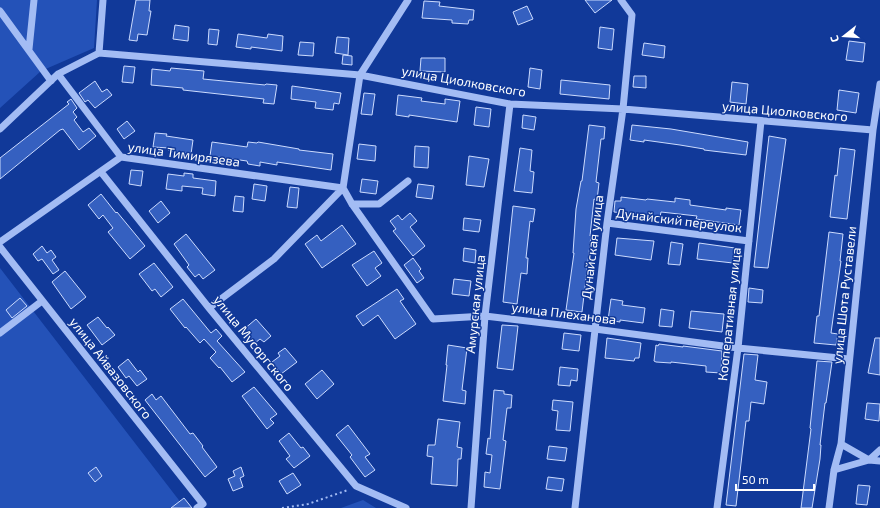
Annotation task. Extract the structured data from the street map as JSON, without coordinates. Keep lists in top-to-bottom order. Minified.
{"streets":{"street":["улица Циолковского","улица Тимирязева","Дунайский переулок","Дунайская улица","улица Шота Руставели","Амурская улица","улица Плеханова","Кооперативная улица","улица Мусоргского","улица Айвазовского"]},"crossings":[["улица Циолковского","Дунайская улица"],["улица Циолковского","улица Шота Руставели"],["улица Циолковского","Амурская улица"],["улица Циолковского","Кооперативная улица"],["улица Тимирязева","улица Плеханова"],["улица Тимирязева","улица Мусоргского"],["Дунайский переулок","Дунайская улица"],["Дунайский переулок","Кооперативная улица"],["Дунайская улица","улица Плеханова"],["улица Шота Руставели","улица Плеханова"],["Амурская улица","улица Плеханова"],["улица Плеханова","Кооперативная улица"]],"scale_bar":"50 m","north":"left"}
